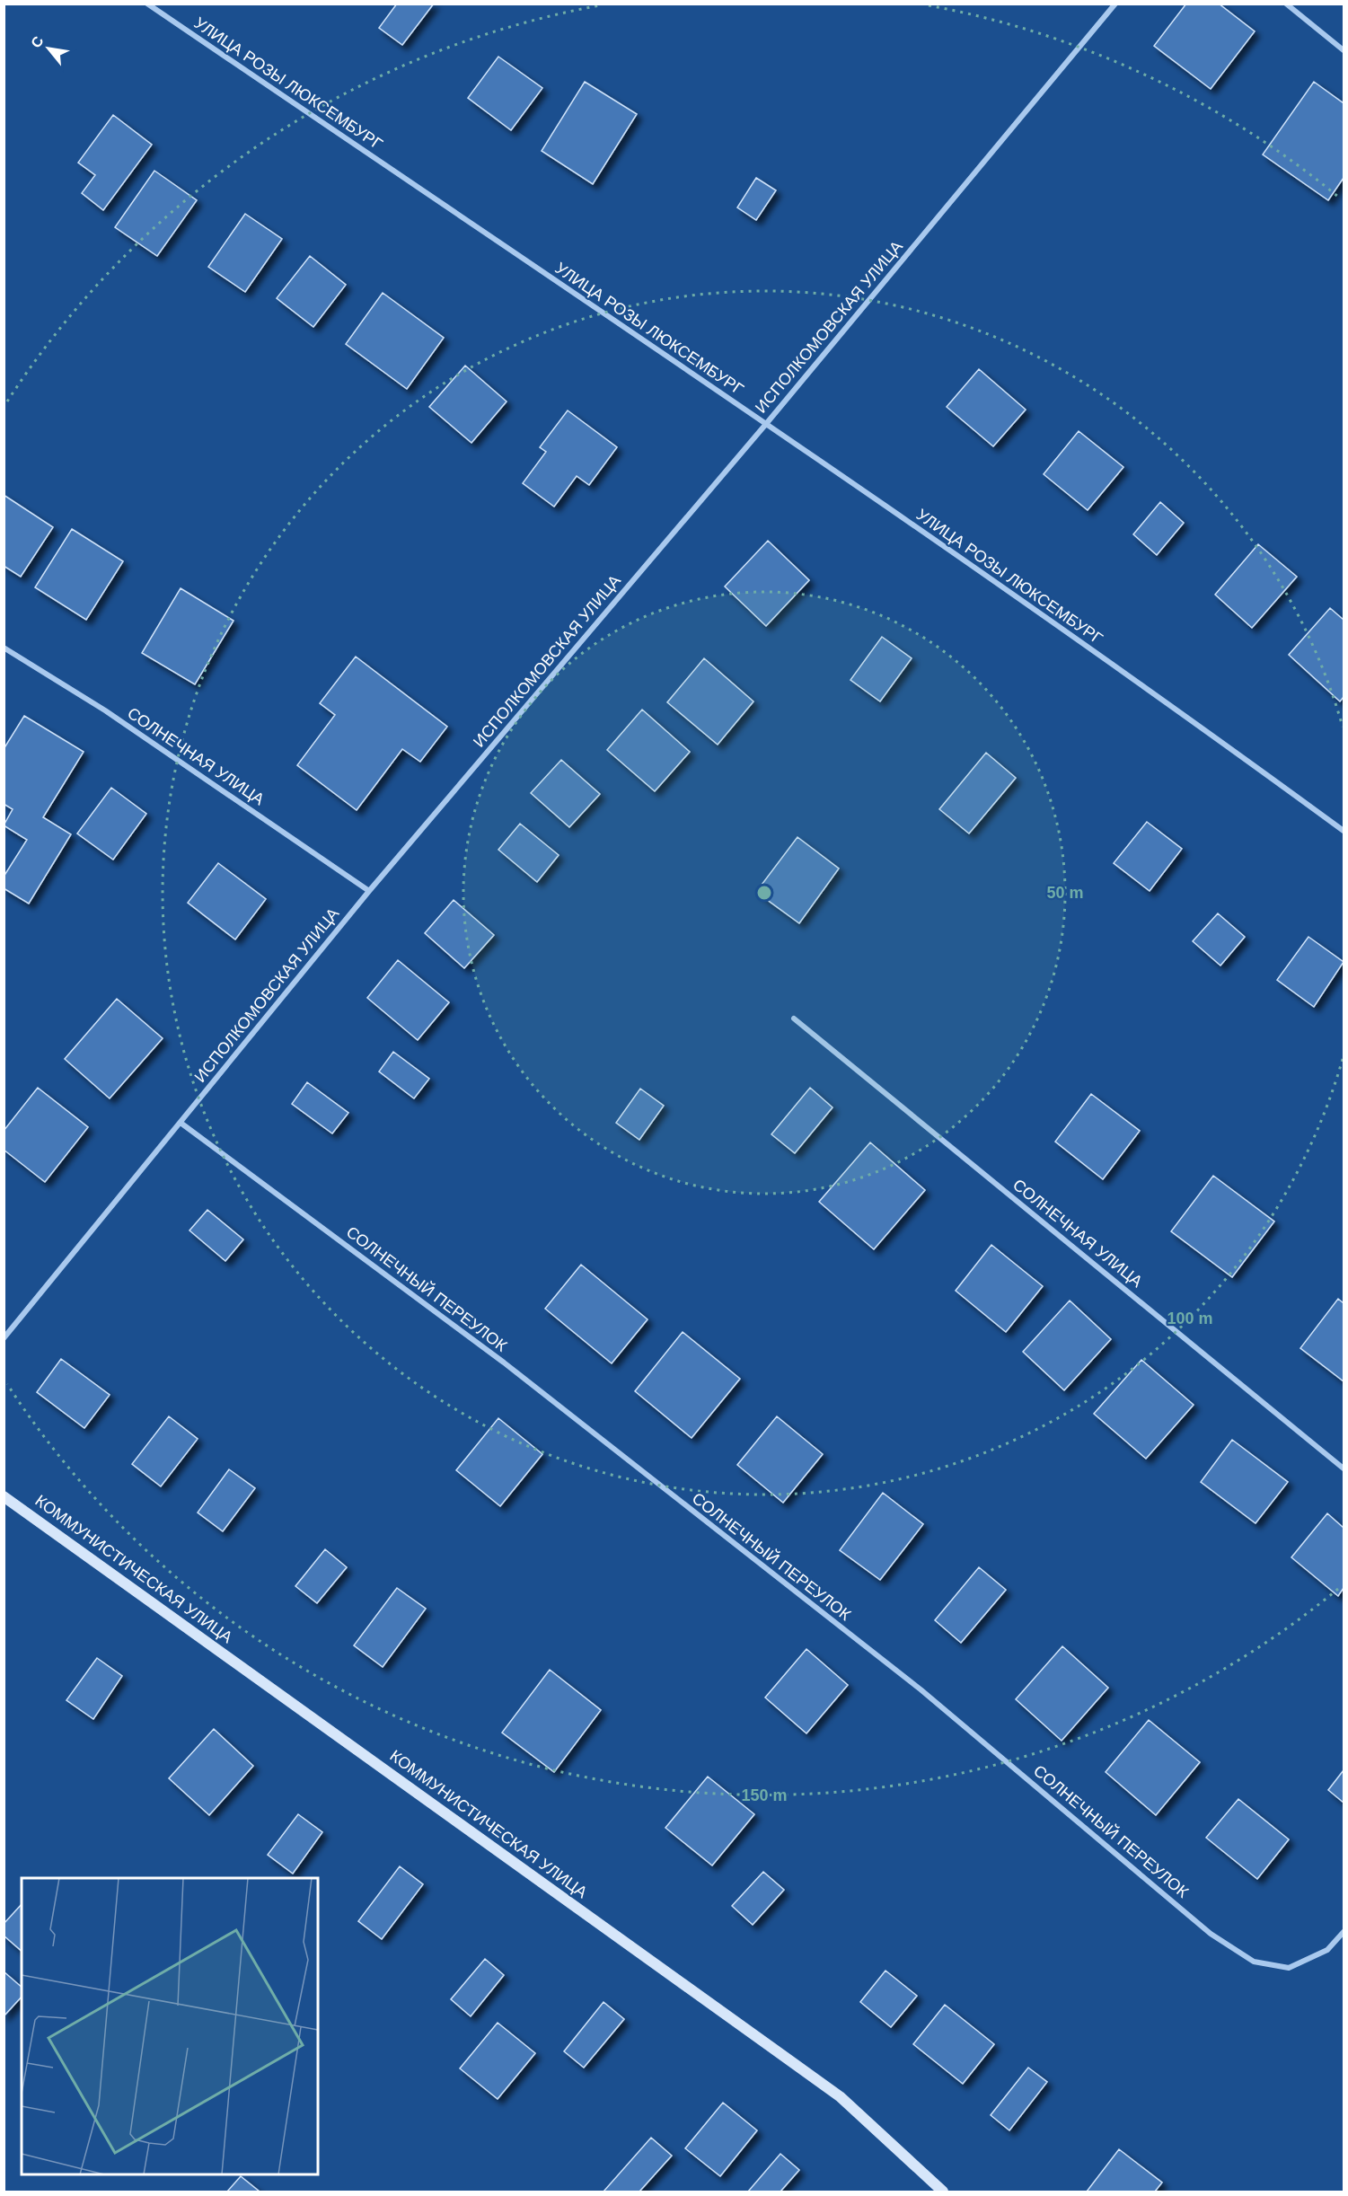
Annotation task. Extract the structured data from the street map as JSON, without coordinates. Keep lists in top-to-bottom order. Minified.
{"streets":{"main road":["КОММУНИСТИЧЕСКАЯ УЛИЦА"],"street":["УЛИЦА РОЗЫ ЛЮКСЕМБУРГ","ИСПОЛКОМОВСКАЯ УЛИЦА","СОЛНЕЧНАЯ УЛИЦА","СОЛНЕЧНЫЙ ПЕРЕУЛОК"]},"crossings":[["УЛИЦА РОЗЫ ЛЮКСЕМБУРГ","ИСПОЛКОМОВСКАЯ УЛИЦА"],["ИСПОЛКОМОВСКАЯ УЛИЦА","СОЛНЕЧНАЯ УЛИЦА"],["ИСПОЛКОМОВСКАЯ УЛИЦА","СОЛНЕЧНЫЙ ПЕРЕУЛОК"]],"north":"top left","rings":["50 m","100 m","150 m"]}
